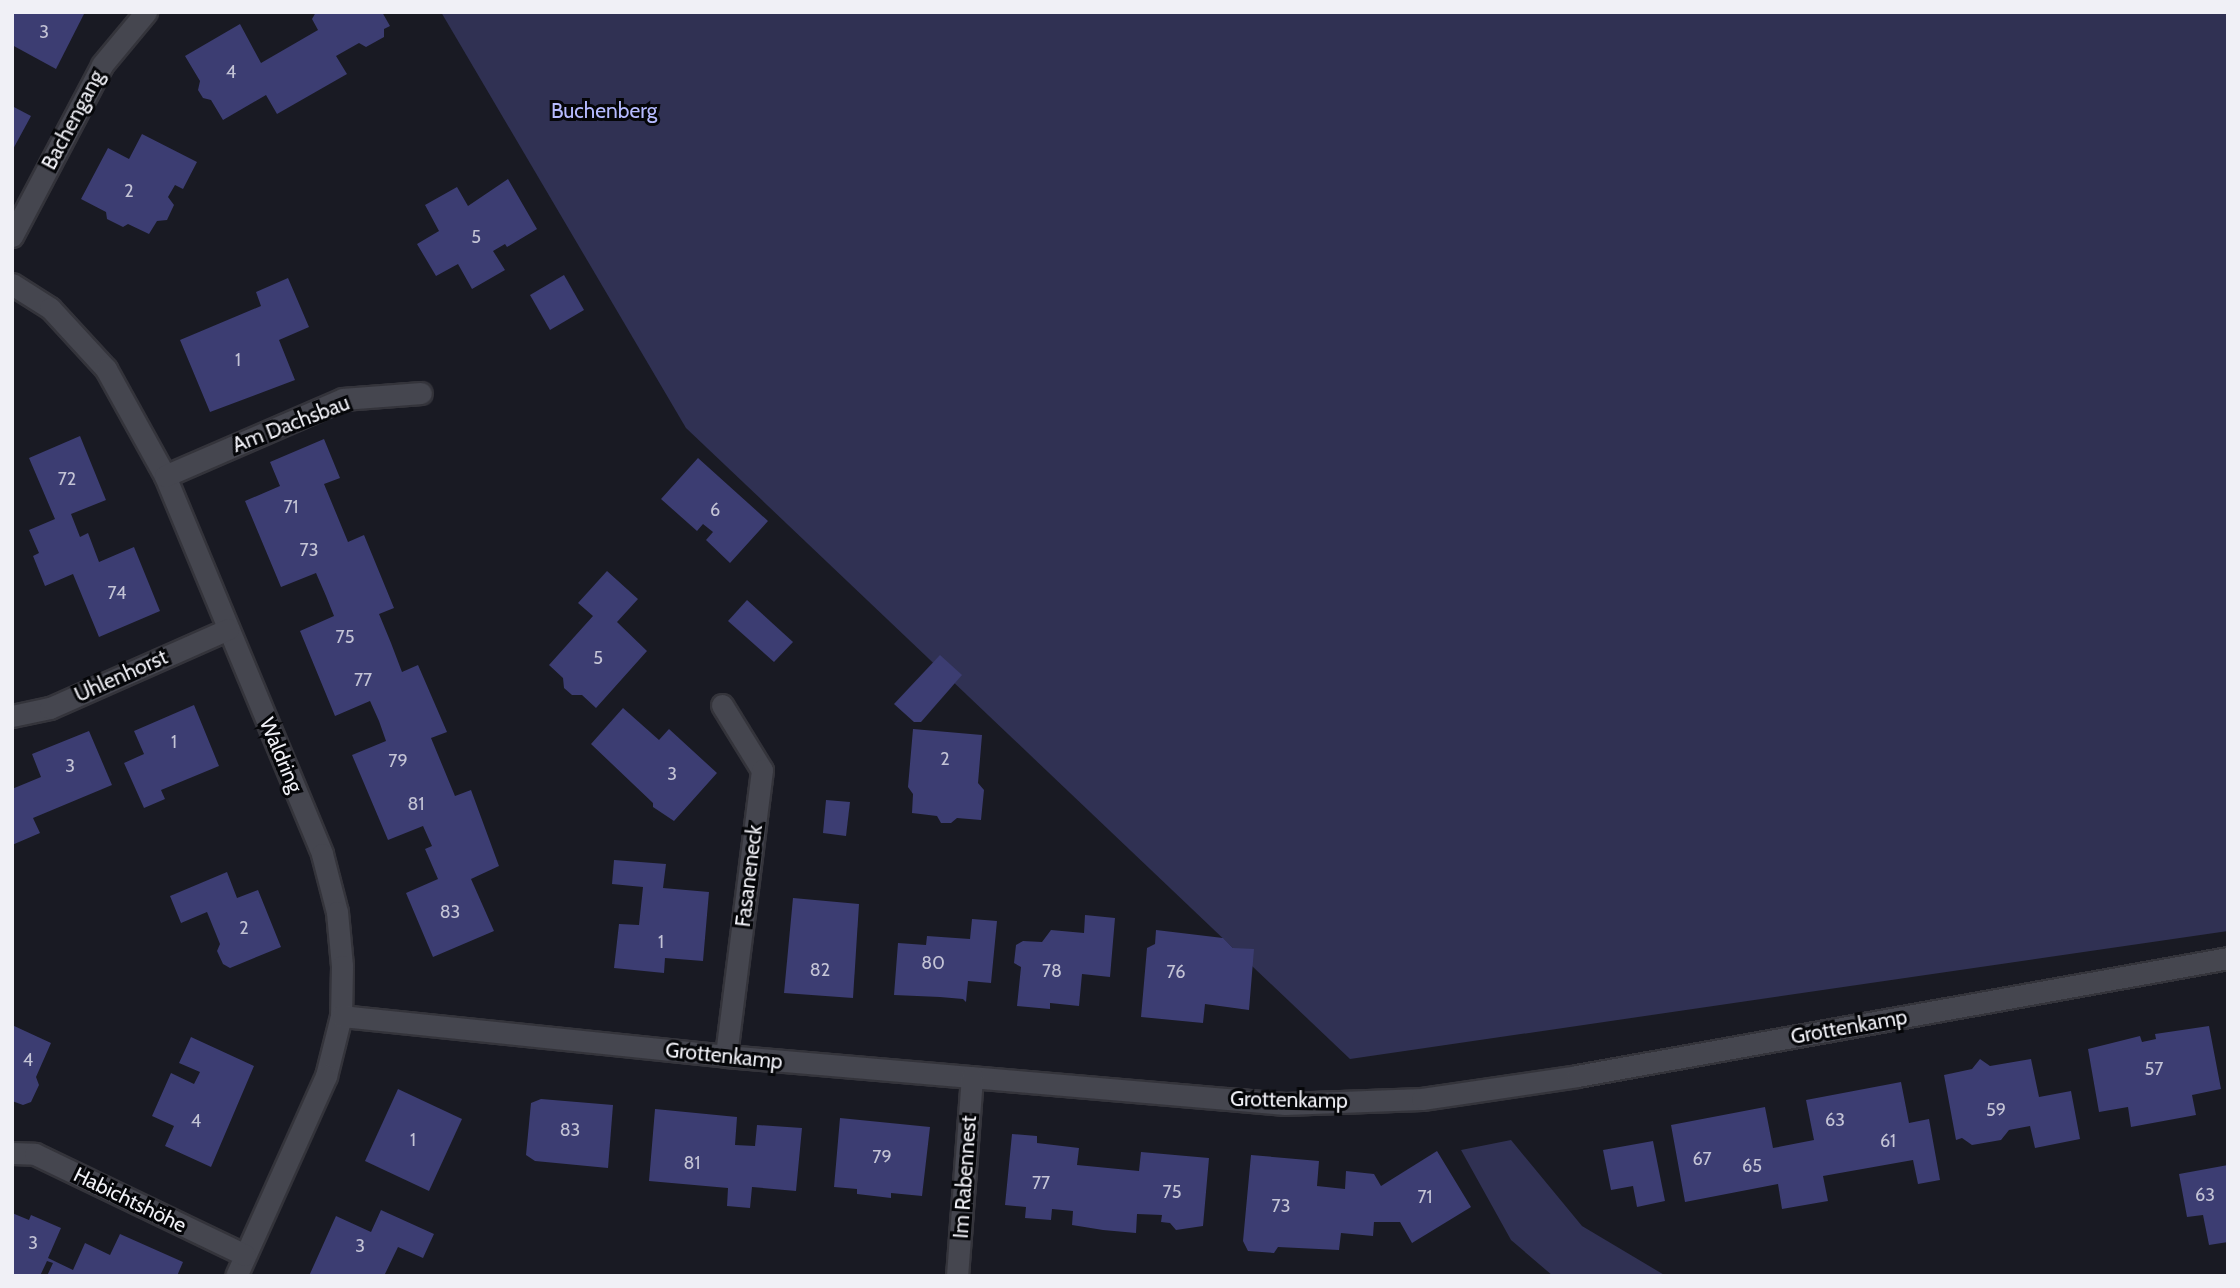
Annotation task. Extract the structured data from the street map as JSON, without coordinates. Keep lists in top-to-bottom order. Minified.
{"streets":{"street":["Bachengang","Am Dachsbau","Uhlenhorst","Waldring","Fasaneneck","Grottenkamp","Im Rabennest","Habichtshöhe"]},"crossings":[["Am Dachsbau","Waldring"],["Uhlenhorst","Waldring"],["Waldring","Grottenkamp"],["Waldring","Habichtshöhe"],["Fasaneneck","Grottenkamp"],["Grottenkamp","Im Rabennest"]],"parks":["Buchenberg"],"house_numbers":["3","4","2","5","1","72","71","6","73","74","75","5","77","1","2","79","3","3","81","83","2","1","80","82","78","76","4","57","59","63","4","83","1","61","79","67","81","65","77","75","63","71","73","3","3"]}
